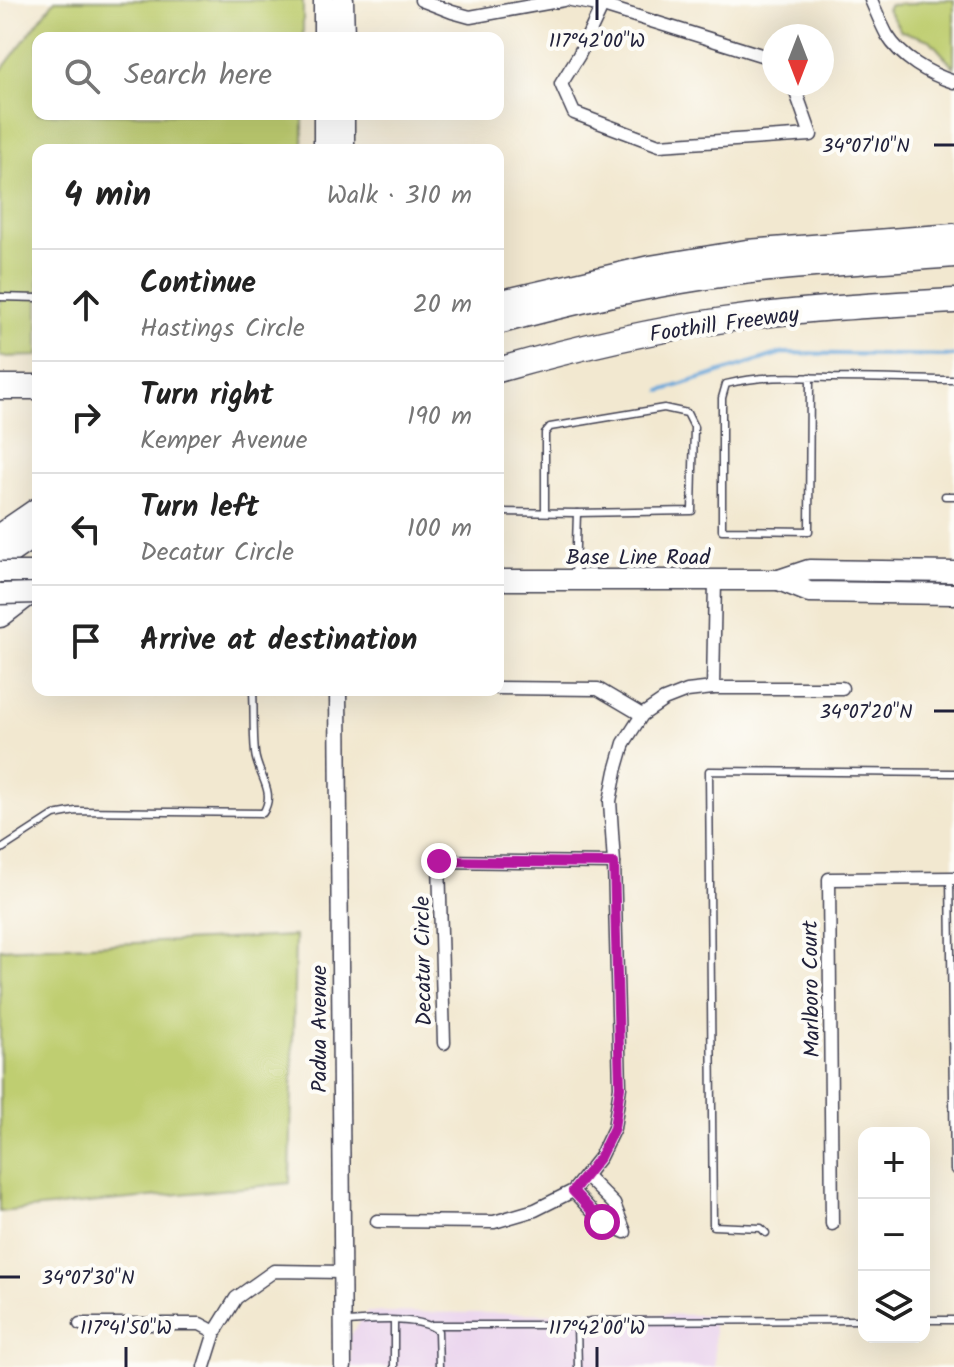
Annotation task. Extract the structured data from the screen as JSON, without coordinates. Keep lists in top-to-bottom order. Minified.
{"streets":{"highway":["Foothill Freeway"],"main road":["Base Line Road"],"street":["Decatur Circle","Marlboro Court","Padua Avenue"]},"north":"bottom","page":{"search":"Search here","heading":["4 min","Walk · 310 m"],"list":[["Continue","Hastings Circle","20 m"],["Turn right","Kemper Avenue","190 m"],["Turn left","Decatur Circle","100 m"],"Arrive at destination"],"map_buttons":["+","−"]},"coordinates":["117°42'00\"W","34°07'10\"N","34°07'20\"N","34°07'30\"N","117°41'50\"W"]}
